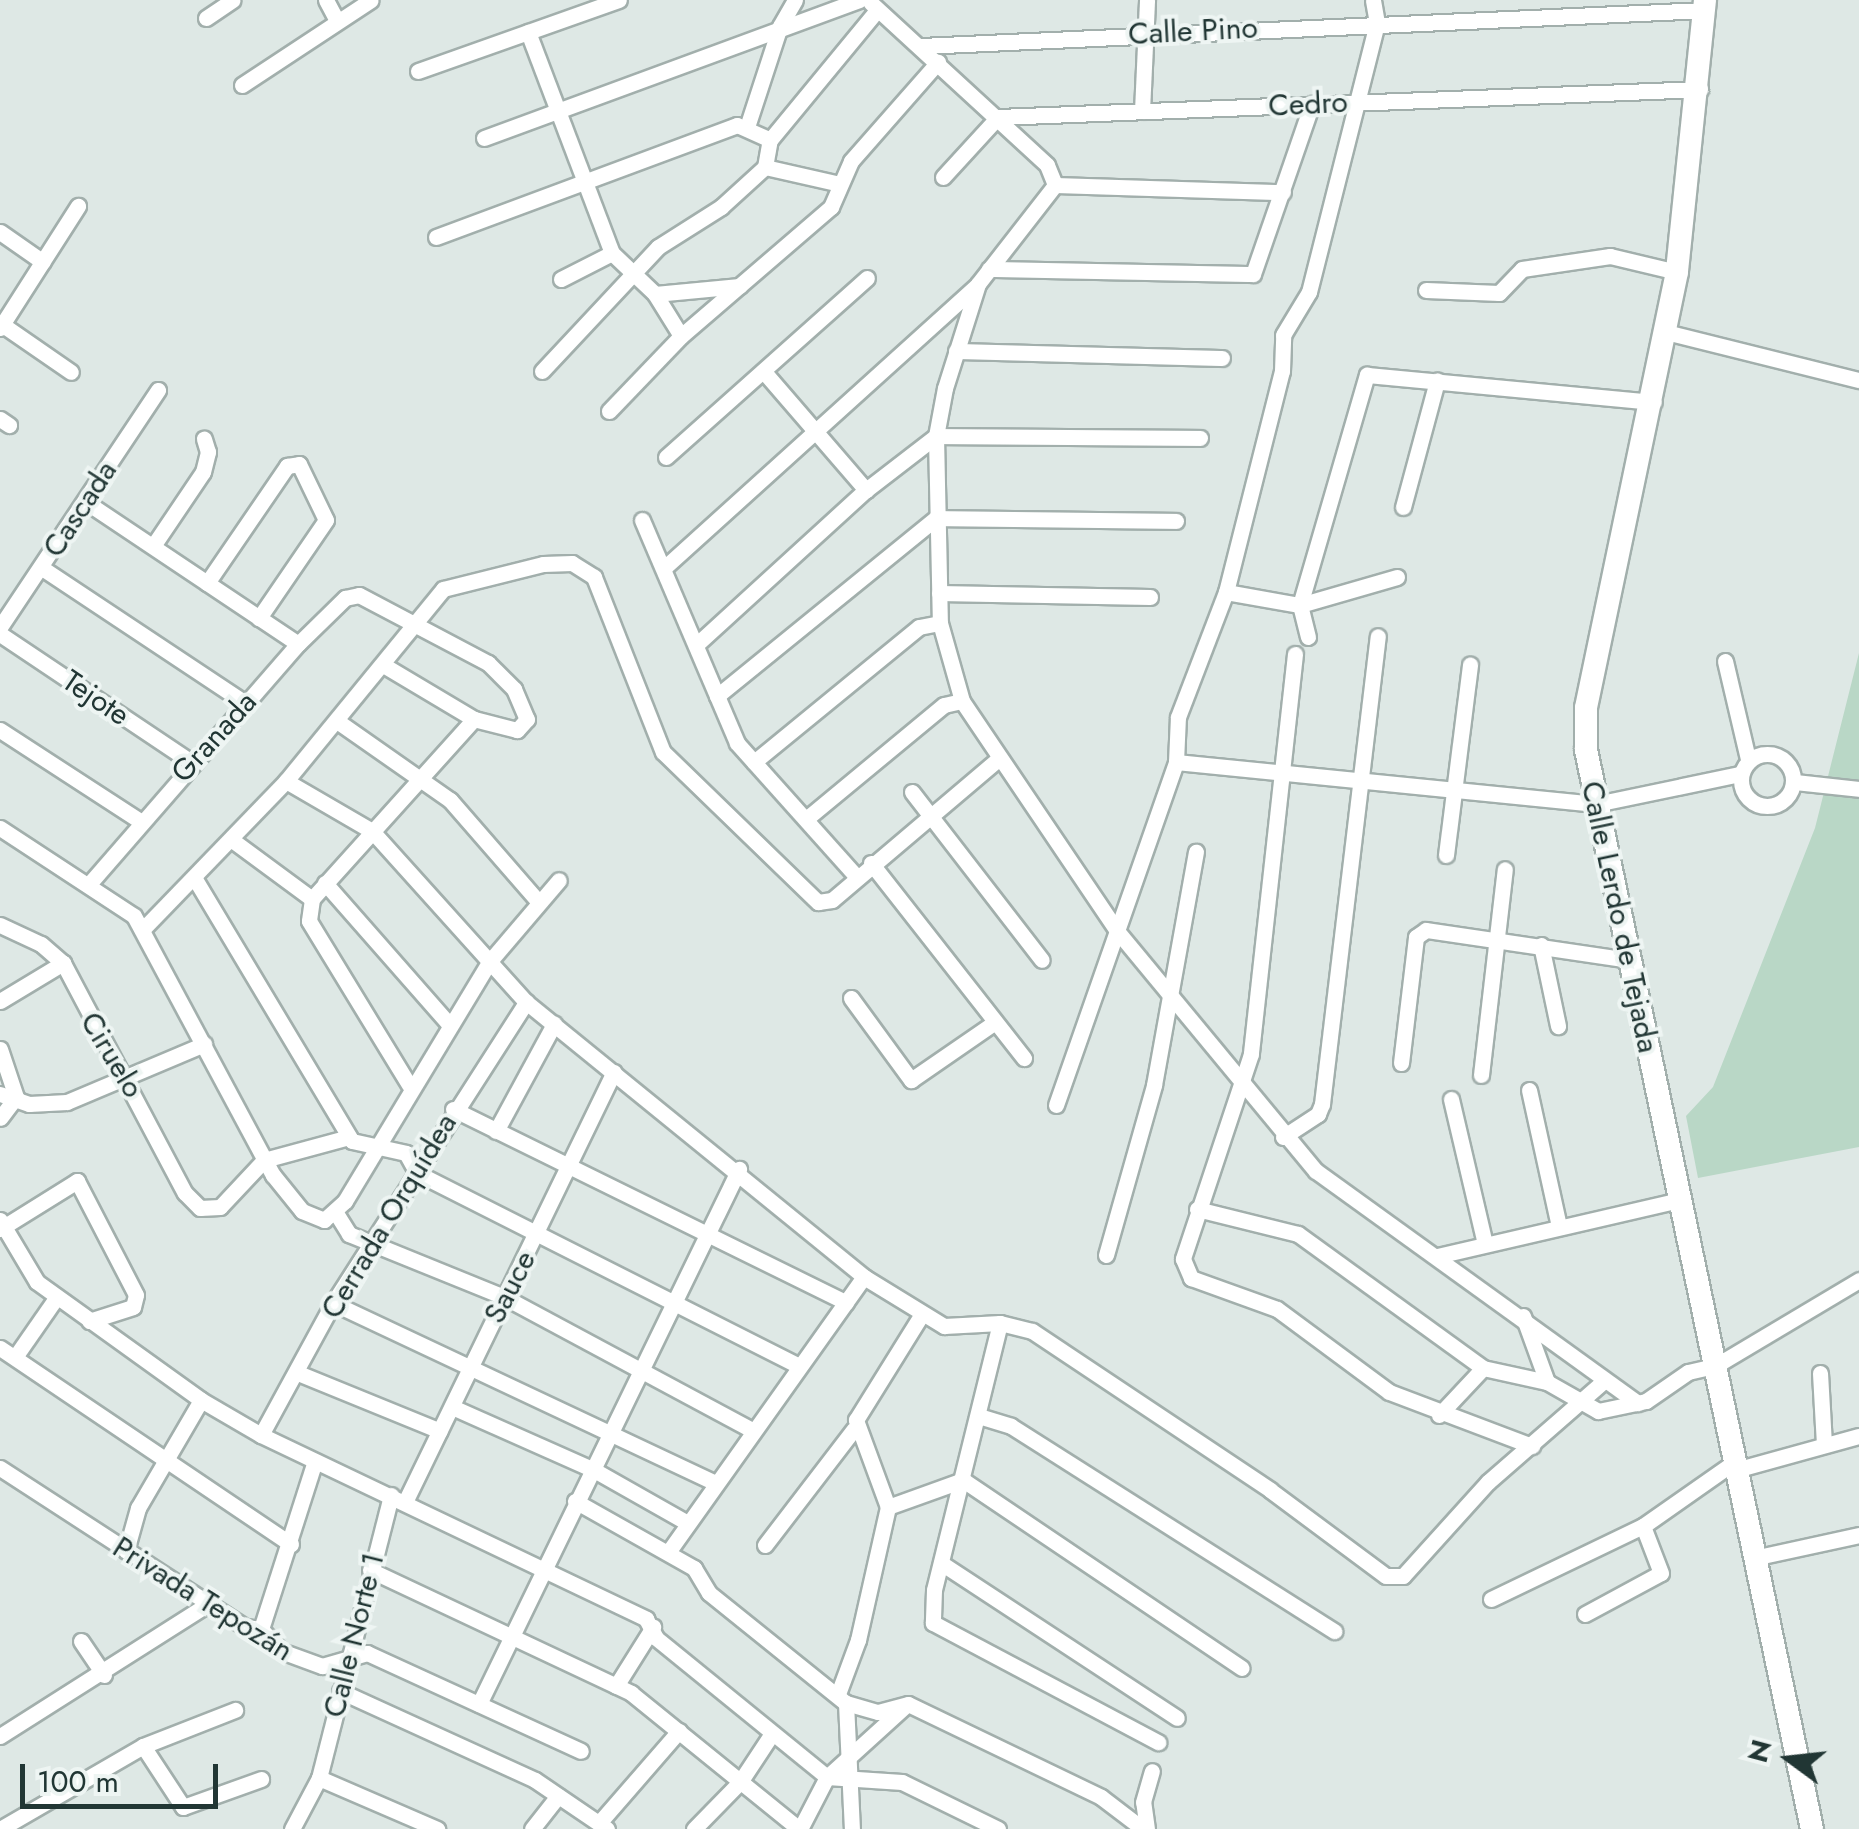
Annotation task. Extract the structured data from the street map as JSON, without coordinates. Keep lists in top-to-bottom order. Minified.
{"streets":{"main road":["Calle Lerdo de Tejada"],"street":["Calle Pino","Cedro","Cascada","Tejote","Granada","Ciruelo","Cerrada Orquídea","Sauce","Privada Tepozán","Calle Norte 1"]},"crossings":[["Calle Pino","Calle Lerdo de Tejada"],["Cedro","Calle Lerdo de Tejada"],["Cascada","Tejote"],["Tejote","Granada"],["Sauce","Calle Norte 1"],["Privada Tepozán","Calle Norte 1"]],"scale_bar":"100 m","north":"left"}
